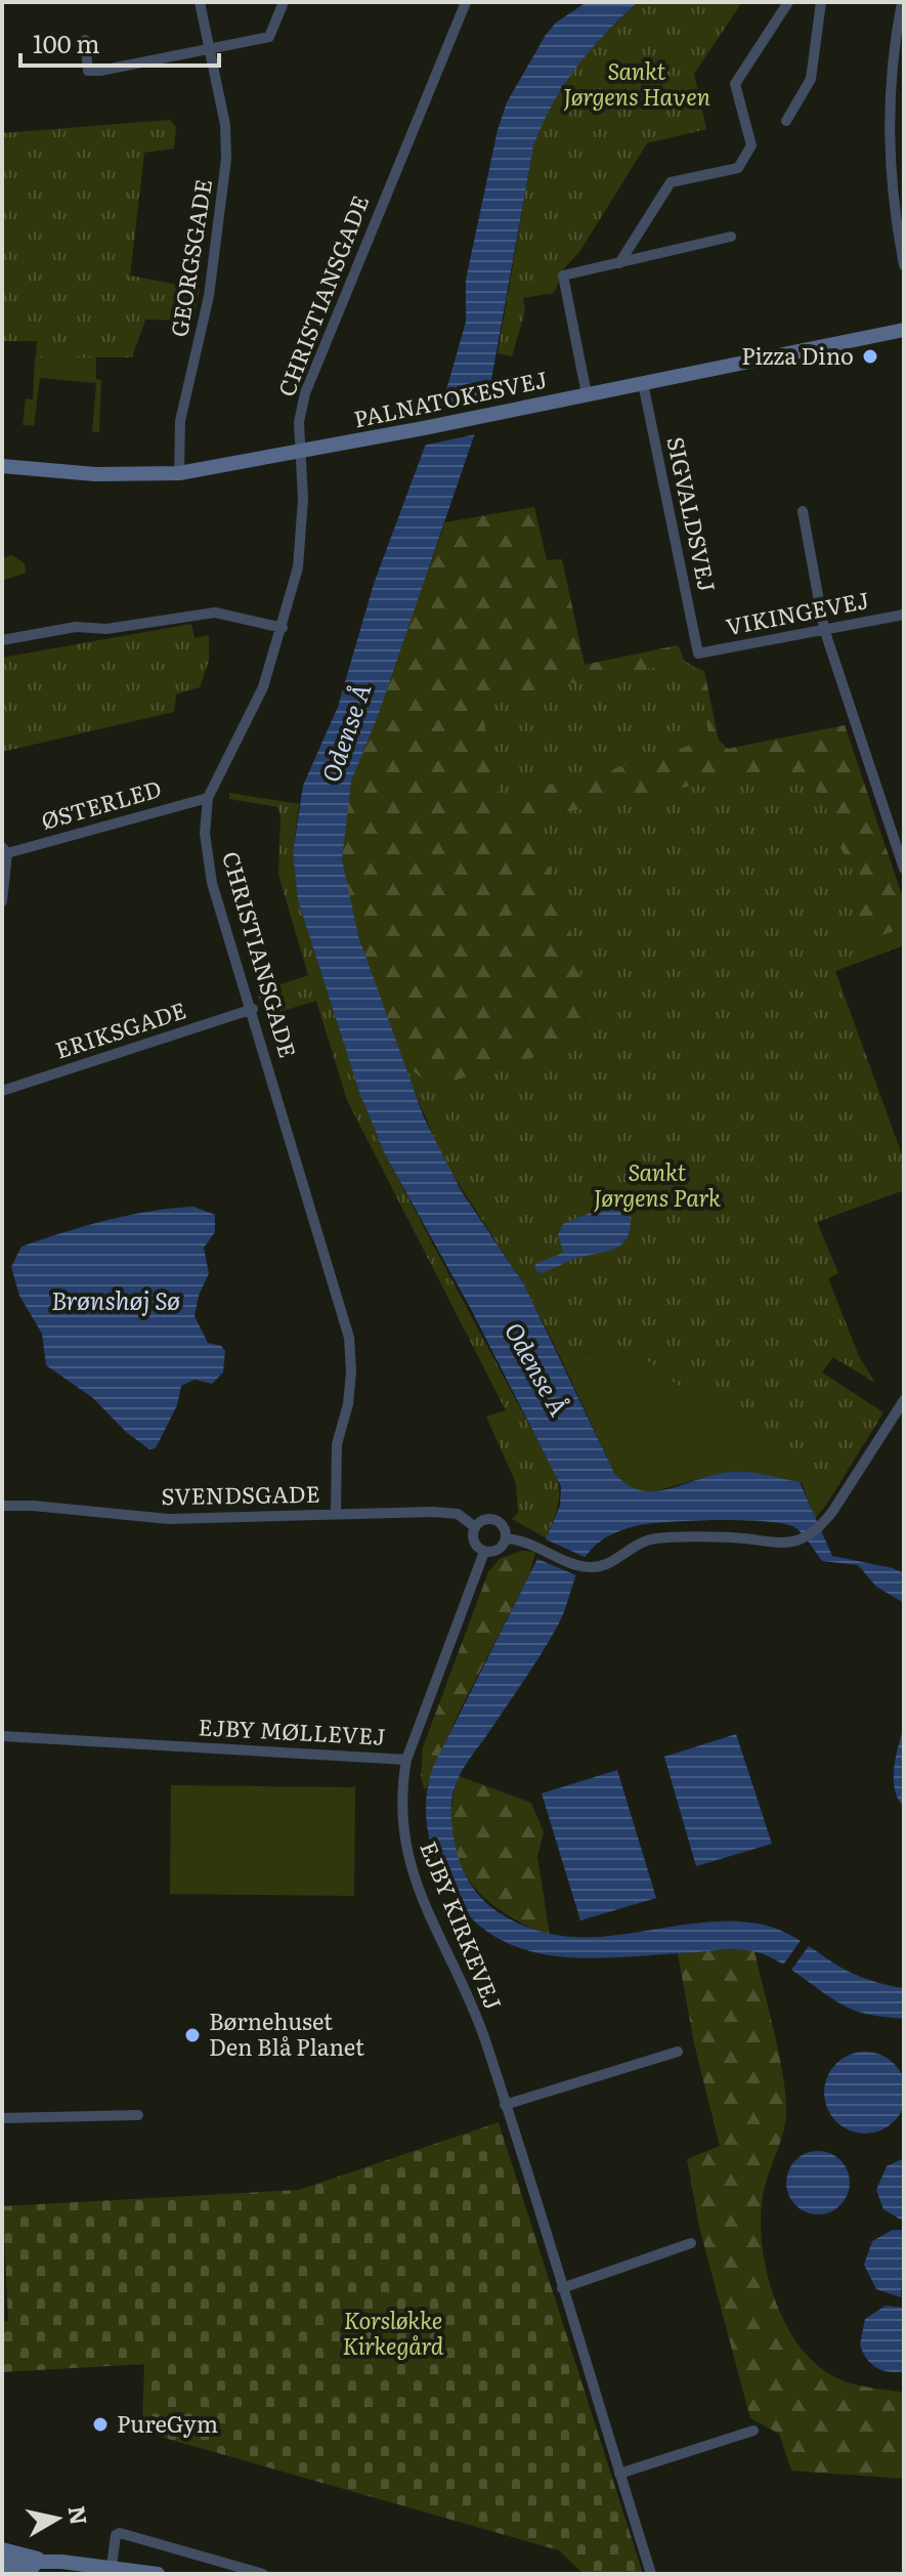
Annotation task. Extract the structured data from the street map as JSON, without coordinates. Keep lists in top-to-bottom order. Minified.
{"streets":{"main road":["PALNATOKESVEJ"],"street":["GEORGSGADE","CHRISTIANSGADE","SIGVALDSVEJ","VIKINGEVEJ","ØSTERLED","ERIKSGADE","SVENDSGADE","EJBY MØLLEVEJ","EJBY KIRKEVEJ"]},"crossings":[["GEORGSGADE","PALNATOKESVEJ"],["CHRISTIANSGADE","PALNATOKESVEJ"],["CHRISTIANSGADE","ØSTERLED"],["CHRISTIANSGADE","ERIKSGADE"],["CHRISTIANSGADE","SVENDSGADE"],["PALNATOKESVEJ","SIGVALDSVEJ"],["SIGVALDSVEJ","VIKINGEVEJ"],["SVENDSGADE","EJBY MØLLEVEJ"],["EJBY MØLLEVEJ","EJBY KIRKEVEJ"]],"water":["Odense Å","Brønshøj Sø"],"parks":["Sankt Jørgens Haven","Sankt Jørgens Park","Korsløkke Kirkegård"],"places":["Pizza Dino","Børnehuset Den Blå Planet","PureGym"],"scale_bar":"100 m","north":"right"}
